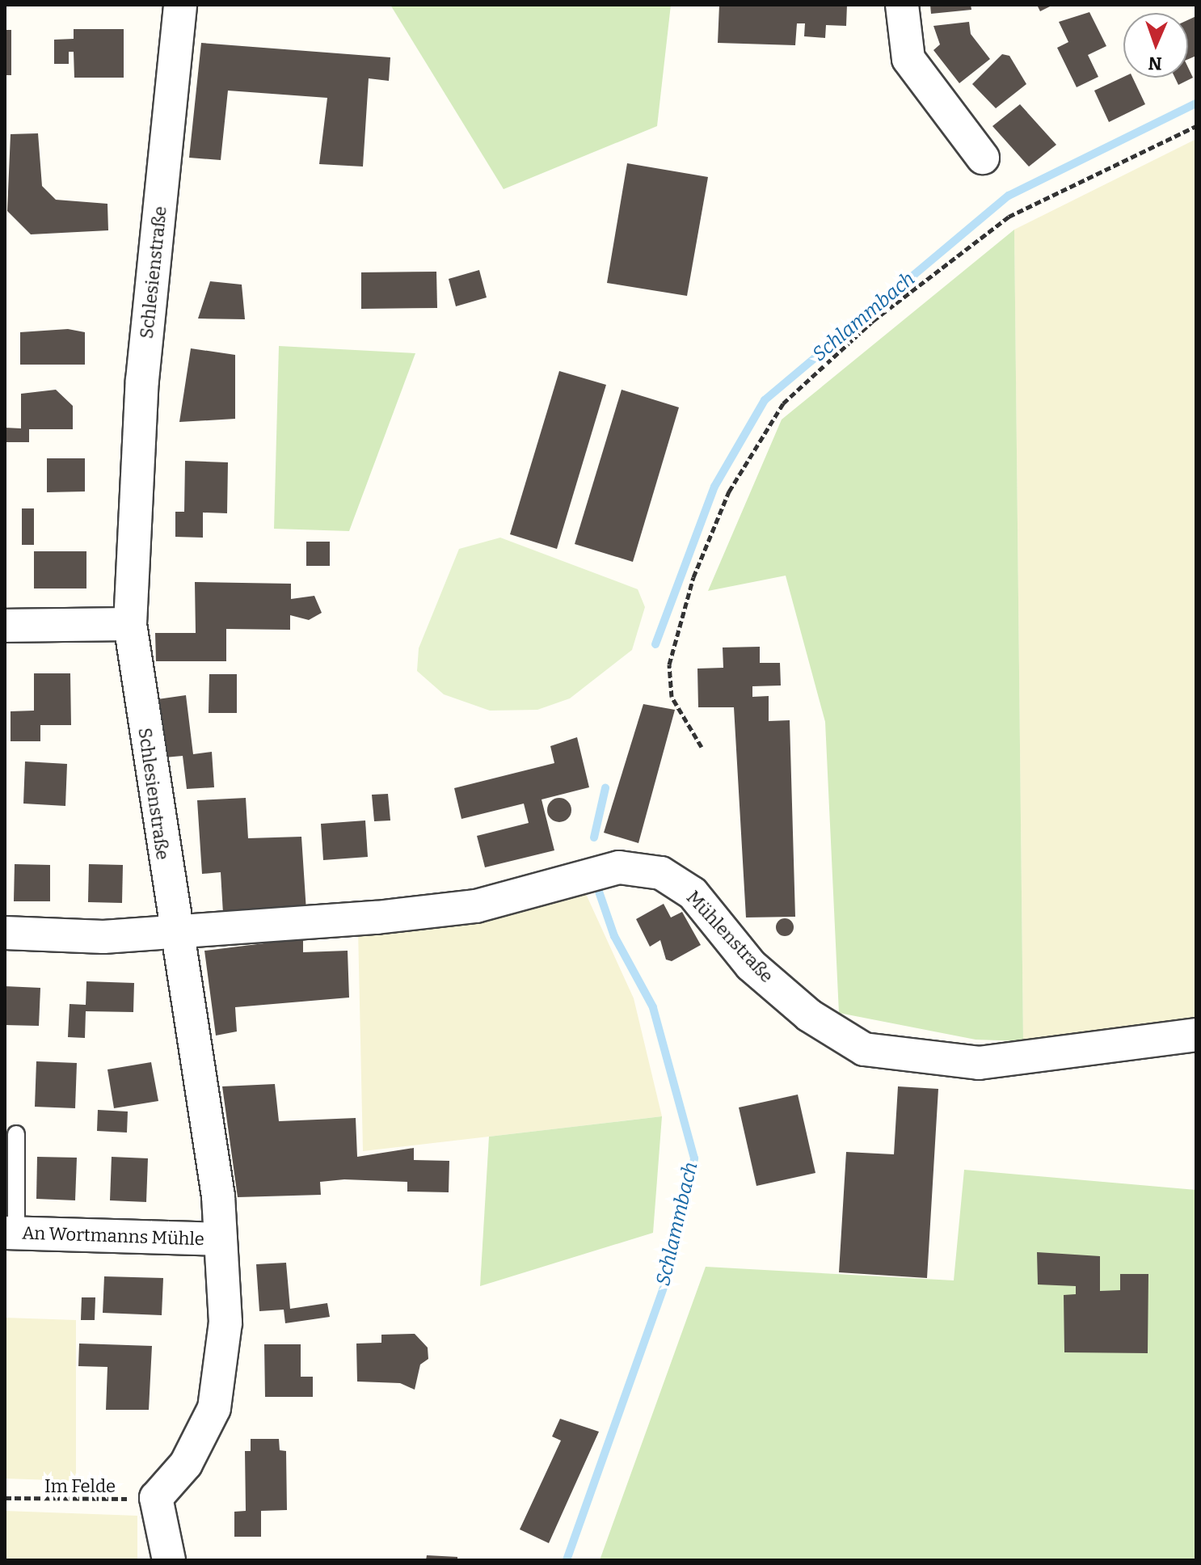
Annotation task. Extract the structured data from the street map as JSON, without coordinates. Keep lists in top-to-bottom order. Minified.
{"streets":{"street":["Schlesienstraße","Mühlenstraße","An Wortmanns Mühle"],"path":["Im Felde"]},"crossings":[["Schlesienstraße","Mühlenstraße"],["Schlesienstraße","An Wortmanns Mühle"],["Schlesienstraße","Im Felde"]],"water":["Schlammbach"],"north":"bottom"}
